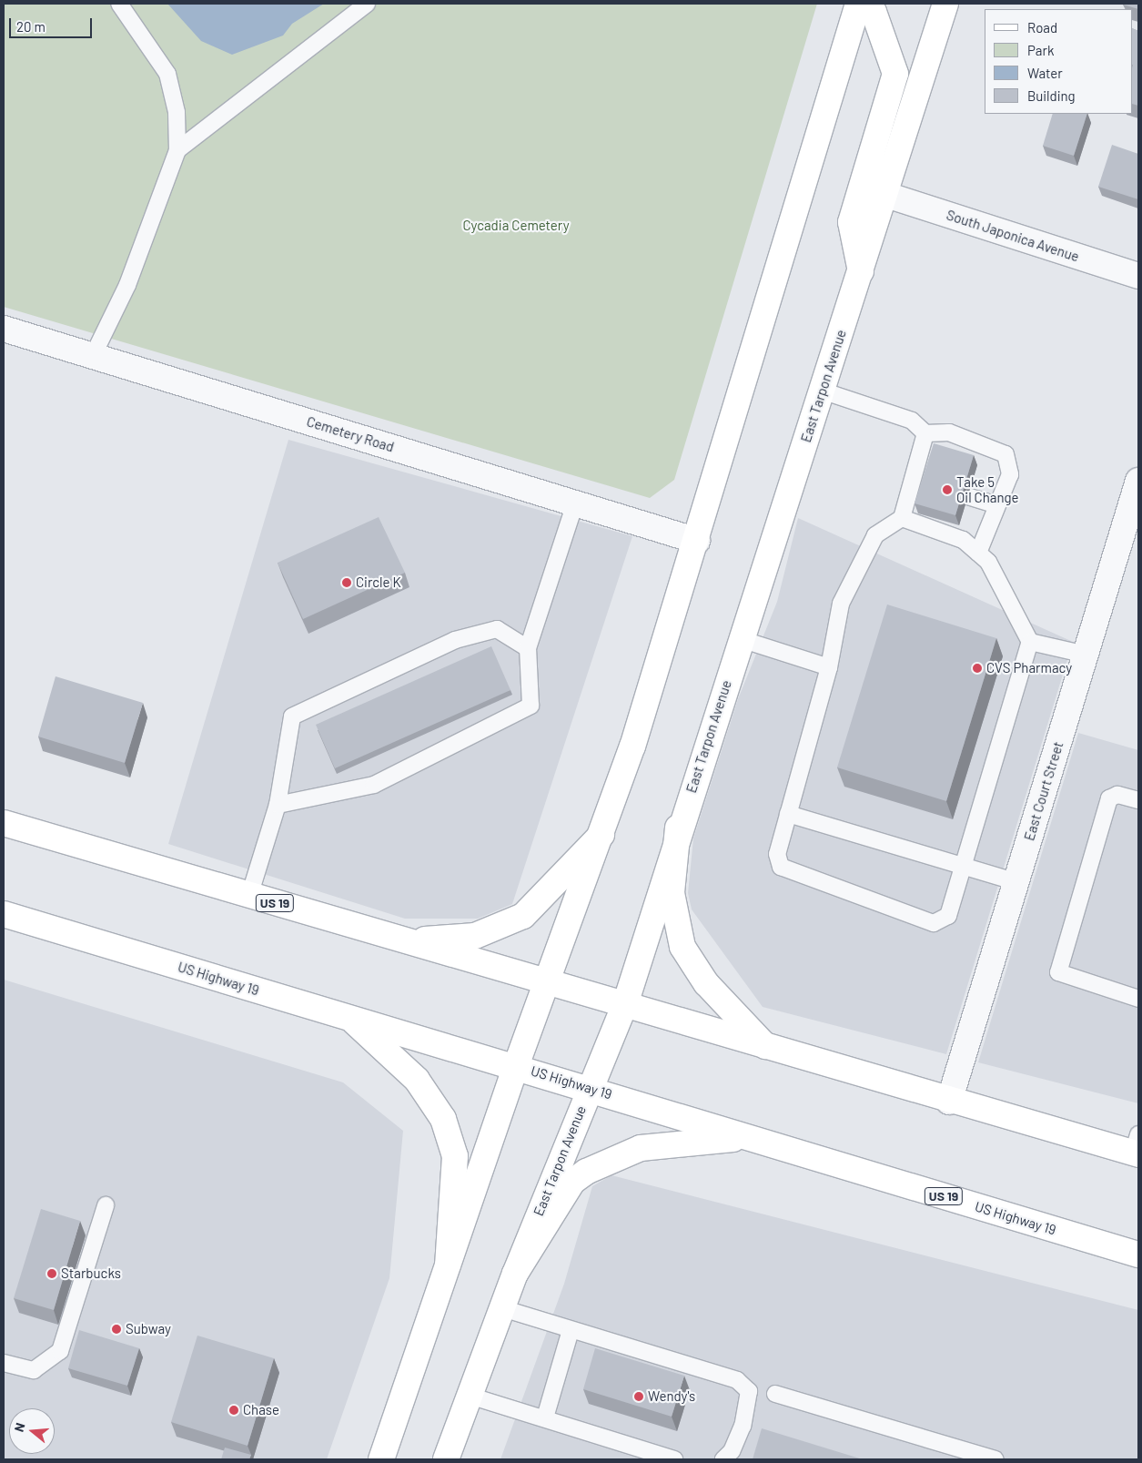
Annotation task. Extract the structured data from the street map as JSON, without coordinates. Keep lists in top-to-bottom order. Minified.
{"streets":{"main road":["East Tarpon Avenue","US 19","US Highway 19"],"street":["South Japonica Avenue","Cemetery Road","East Court Street"]},"crossings":[["South Japonica Avenue","East Tarpon Avenue"],["East Tarpon Avenue","US 19"],["East Tarpon Avenue","US Highway 19"],["East Court Street","US 19"]],"parks":["Cycadia Cemetery"],"places":["Take 5 Oil Change","Circle K","CVS Pharmacy","Starbucks","Subway","Wendy's","Chase"],"legend":["Road","Park","Water","Building"],"scale_bar":"20 m","north":"left"}
